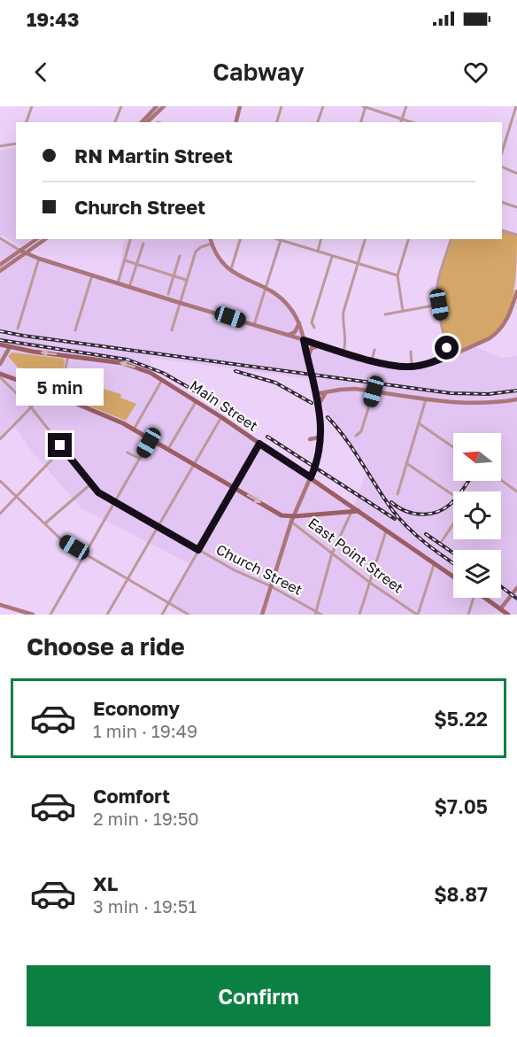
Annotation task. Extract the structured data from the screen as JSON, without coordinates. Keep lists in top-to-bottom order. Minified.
{"streets":{"main road":["Main Street","East Point Street"],"street":["Church Street"]},"crossings":[["East Point Street","Church Street"]],"north":"left","page":{"status":"19:43","header":"Cabway","banner":["RN Martin Street","Church Street"],"bubble":"5 min","heading":"Choose a ride","list":[{"name":"Economy","note":"1 min · 19:49","value":"$5.22"},{"name":"Comfort","note":"2 min · 19:50","value":"$7.05"},{"name":"XL","note":"3 min · 19:51","value":"$8.87"}],"buttons":"Confirm"}}
